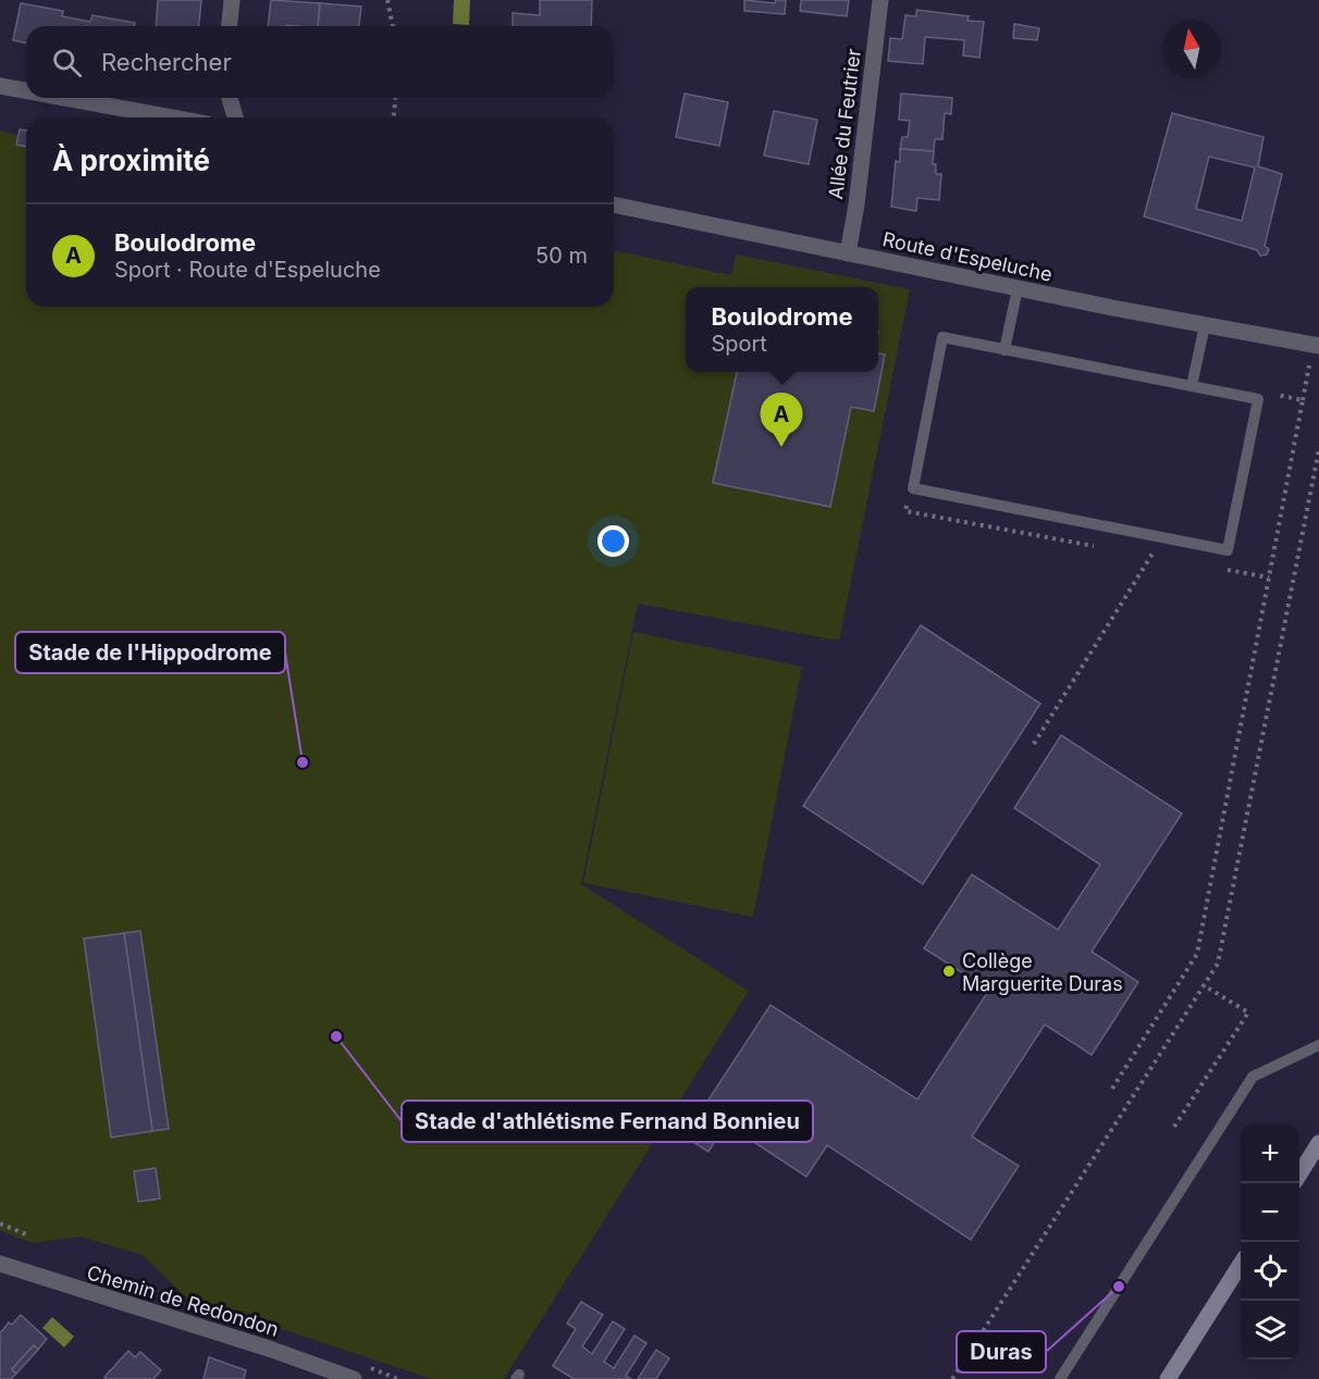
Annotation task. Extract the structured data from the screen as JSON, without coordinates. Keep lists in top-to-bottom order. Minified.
{"streets":{"street":["Allée du Feutrier","Route d'Espeluche","Chemin de Redondon"]},"crossings":[["Allée du Feutrier","Route d'Espeluche"]],"places":["Stade de l'Hippodrome","Collège Marguerite Duras","Stade d'athlétisme Fernand Bonnieu","Duras"],"north":"top","page":{"search":"Rechercher","heading":"À proximité","list":[{"mark":"A","name":"Boulodrome","note":"Sport · Route d'Espeluche","value":"50 m"}],"popup":["Boulodrome","Sport"],"pins":"A","map_buttons":["+","−"]}}
